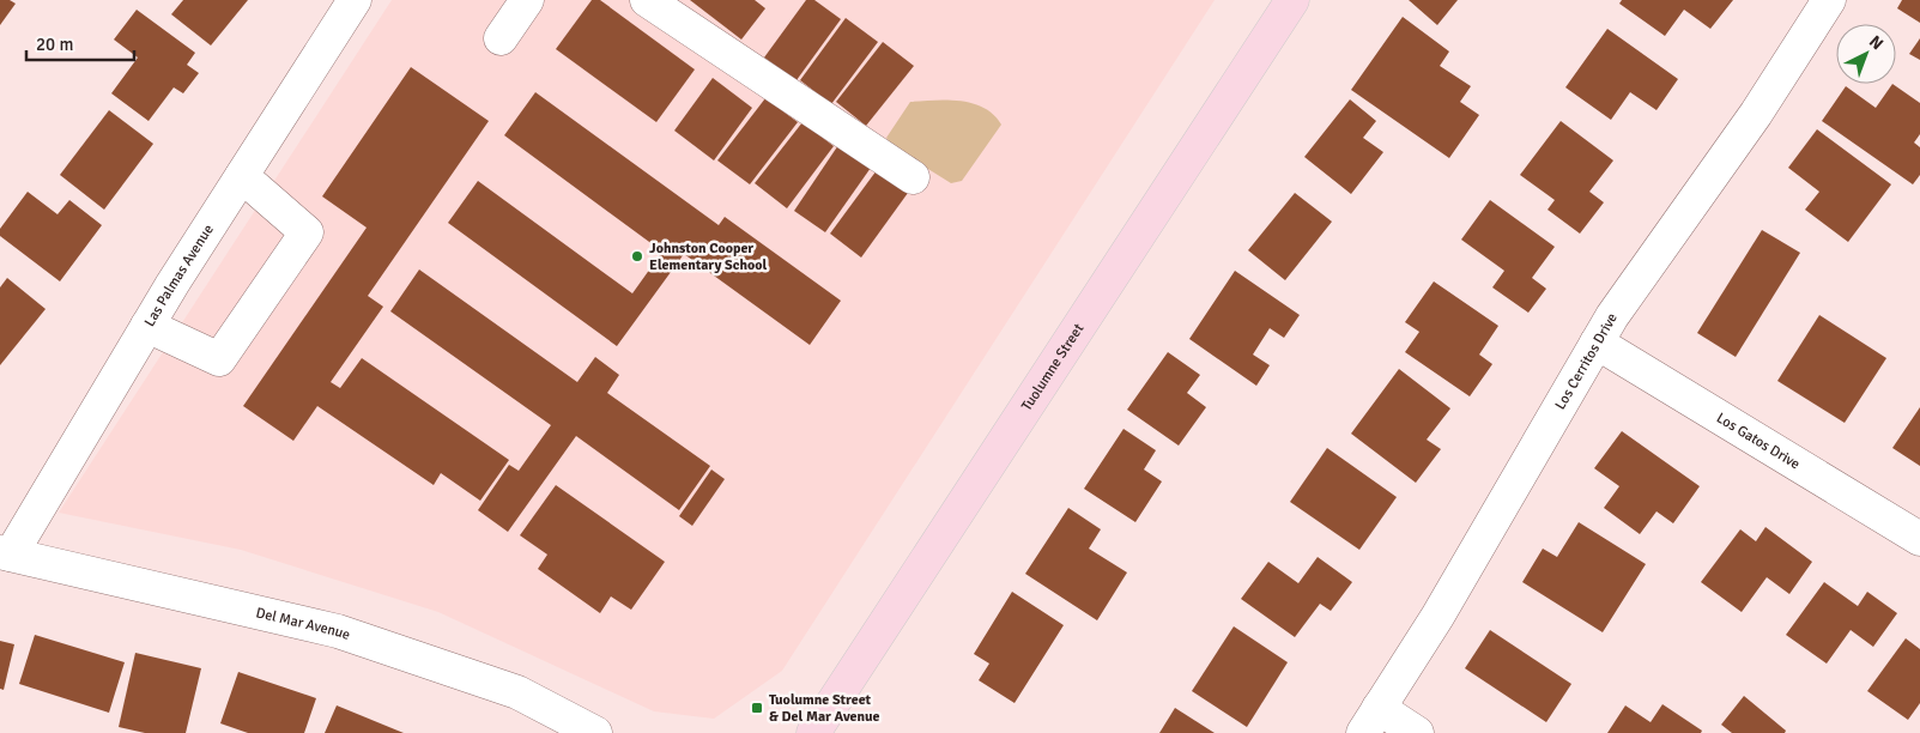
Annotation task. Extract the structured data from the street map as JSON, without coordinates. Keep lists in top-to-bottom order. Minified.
{"streets":{"main road":["Tuolumne Street"],"street":["Las Palmas Avenue","Los Cerritos Drive","Los Gatos Drive","Del Mar Avenue"]},"crossings":[["Las Palmas Avenue","Del Mar Avenue"],["Los Cerritos Drive","Los Gatos Drive"]],"places":{"other":["Johnston Cooper Elementary School"],"transit":["Tuolumne Street & Del Mar Avenue"]},"scale_bar":"20 m","north":"top right"}
